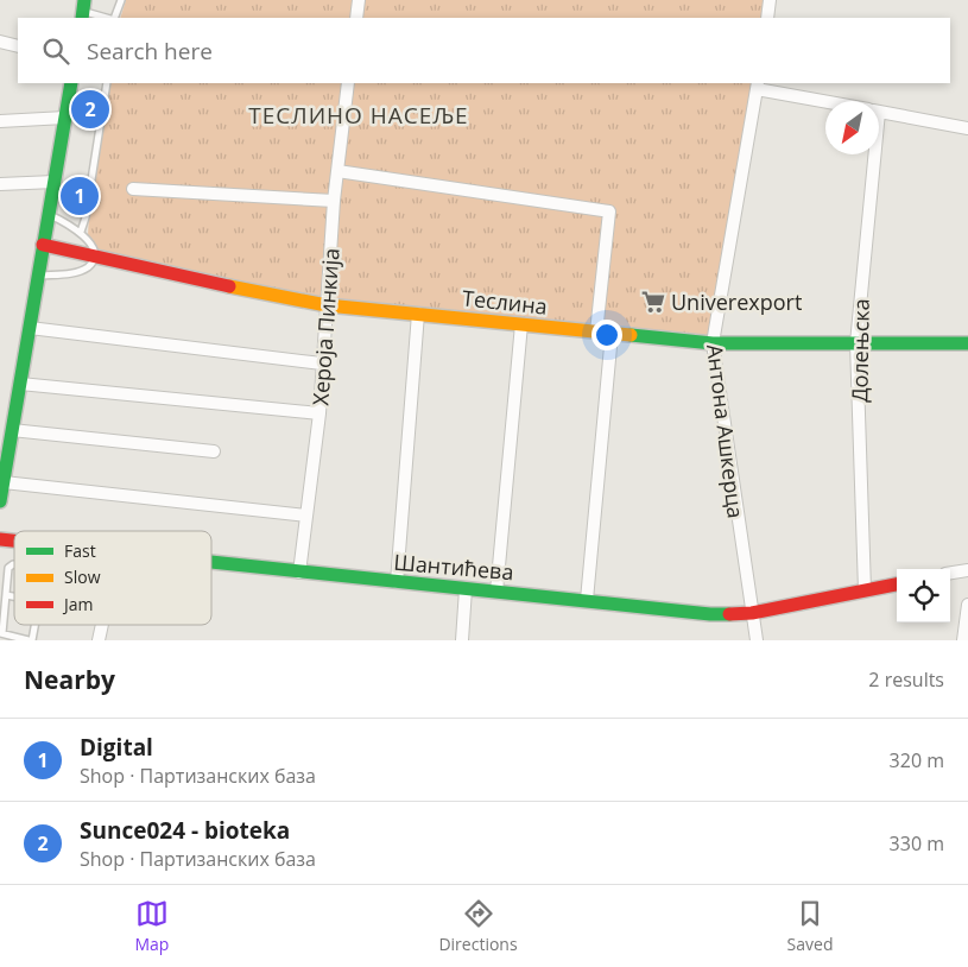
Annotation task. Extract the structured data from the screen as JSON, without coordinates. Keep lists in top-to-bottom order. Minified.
{"streets":{"street":["Теслина","Хероја Пинкија","Долењска","Антона Ашкерца","Шантићева"]},"crossings":[["Теслина","Хероја Пинкија"],["Теслина","Долењска"],["Теслина","Антона Ашкерца"],["Хероја Пинкија","Шантићева"],["Долењска","Шантићева"],["Антона Ашкерца","Шантићева"]],"districts":["ТЕСЛИНО НАСЕЉЕ"],"places":{"supermarket":["Univerexport"]},"legend":["Fast","Slow","Jam"],"north":"bottom left","page":{"search":"Search here","pins":["2","1"],"heading":["Nearby","2 results"],"list":[{"mark":"1","name":"Digital","note":"Shop · Партизанских база","value":"320 m"},{"mark":"2","name":"Sunce024 - bioteka","note":"Shop · Партизанских база","value":"330 m"}],"nav":["Map","Directions","Saved"]}}
